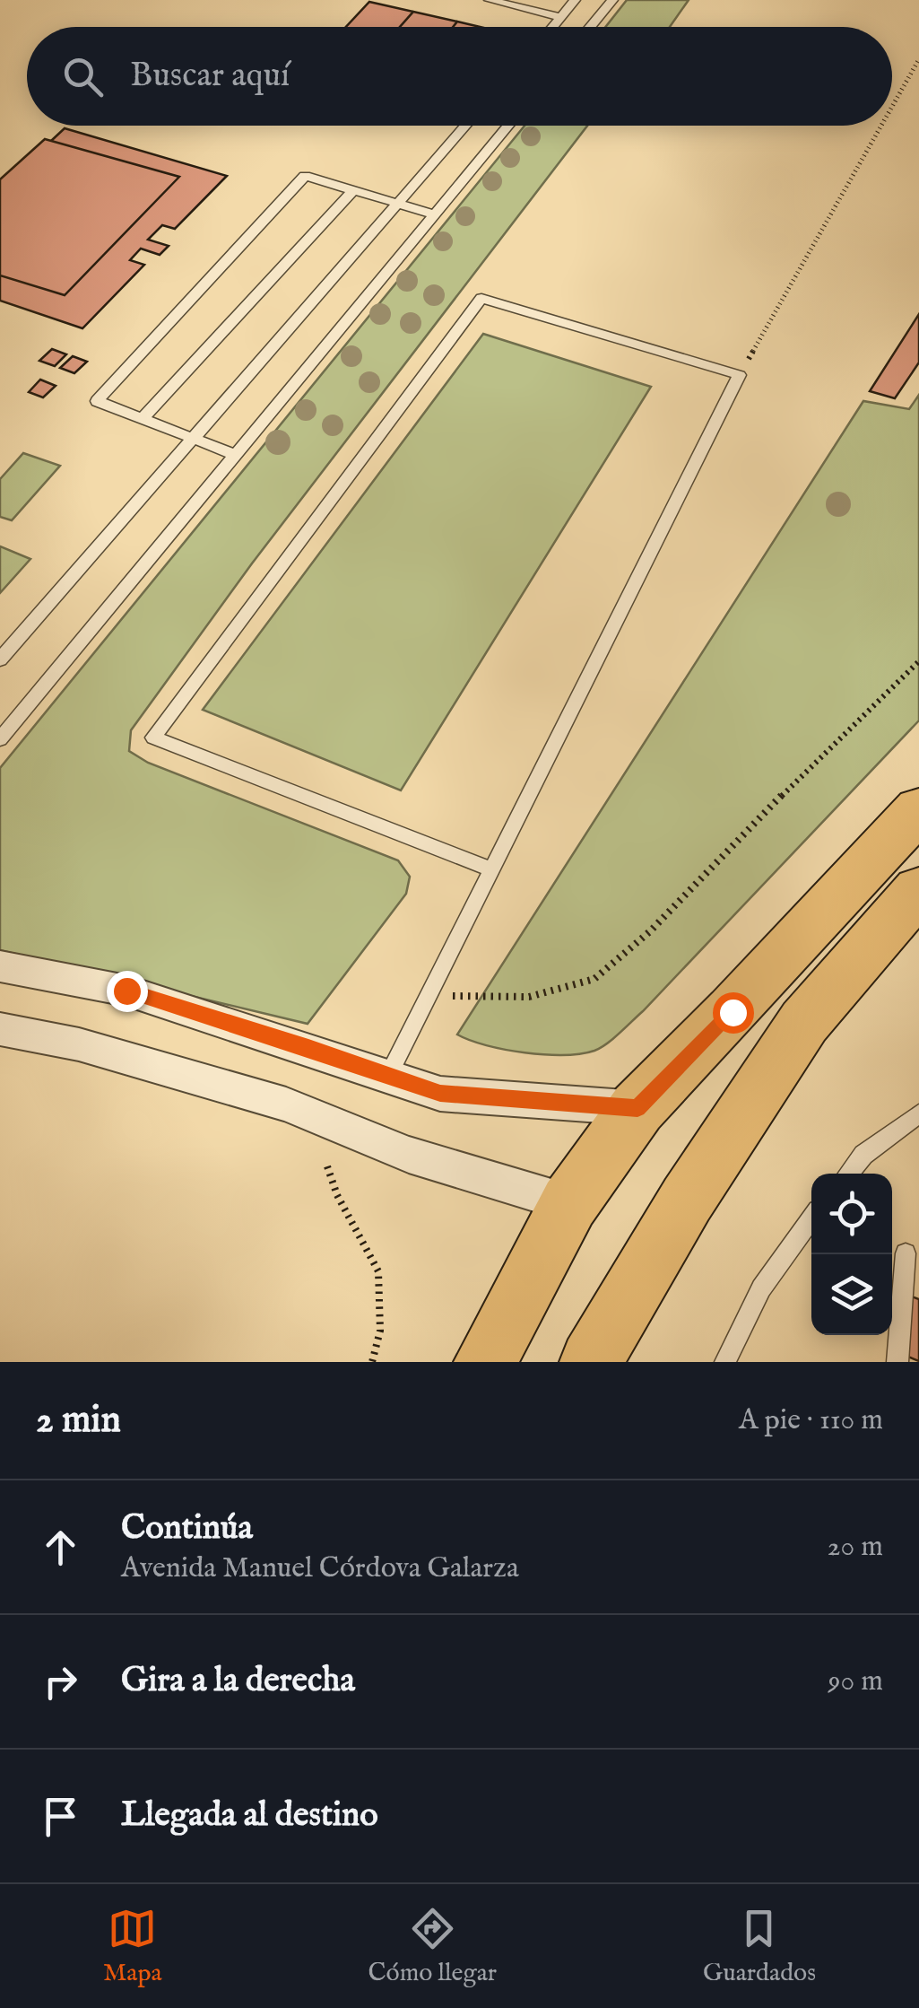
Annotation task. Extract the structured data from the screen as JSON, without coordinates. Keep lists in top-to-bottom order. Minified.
{"page":{"search":"Buscar aquí","heading":["2 min","A pie · 110 m"],"list":[["Continúa","Avenida Manuel Córdova Galarza","20 m"],["Gira a la derecha","90 m"],"Llegada al destino"],"nav":["Mapa","Cómo llegar","Guardados"]}}
